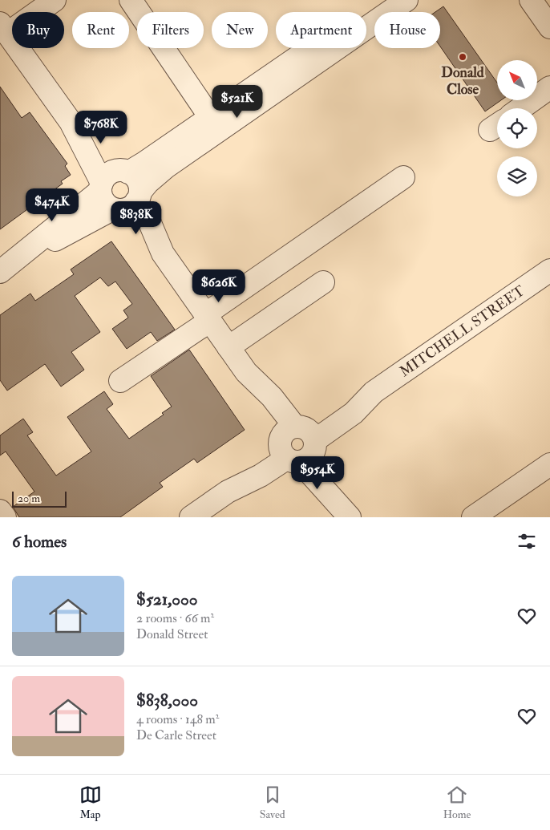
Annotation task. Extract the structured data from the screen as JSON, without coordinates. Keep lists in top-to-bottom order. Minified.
{"streets":{"street":["MITCHELL STREET"]},"places":["Donald Close"],"scale_bar":"20 m","north":"top left","page":{"chip":["Buy","Rent","Filters","New","Apartment","House"],"price":["$521K","$768K","$474K","$838K","$626K","$954K"],"scale":"20 m","heading":"6 homes","list":[{"name":"$521,000","note":"2 rooms · 66 m² · Donald Street"},{"name":"$838,000","note":"4 rooms · 148 m² · De Carle Street"}],"tabs":["Map","Saved","Home"]}}
